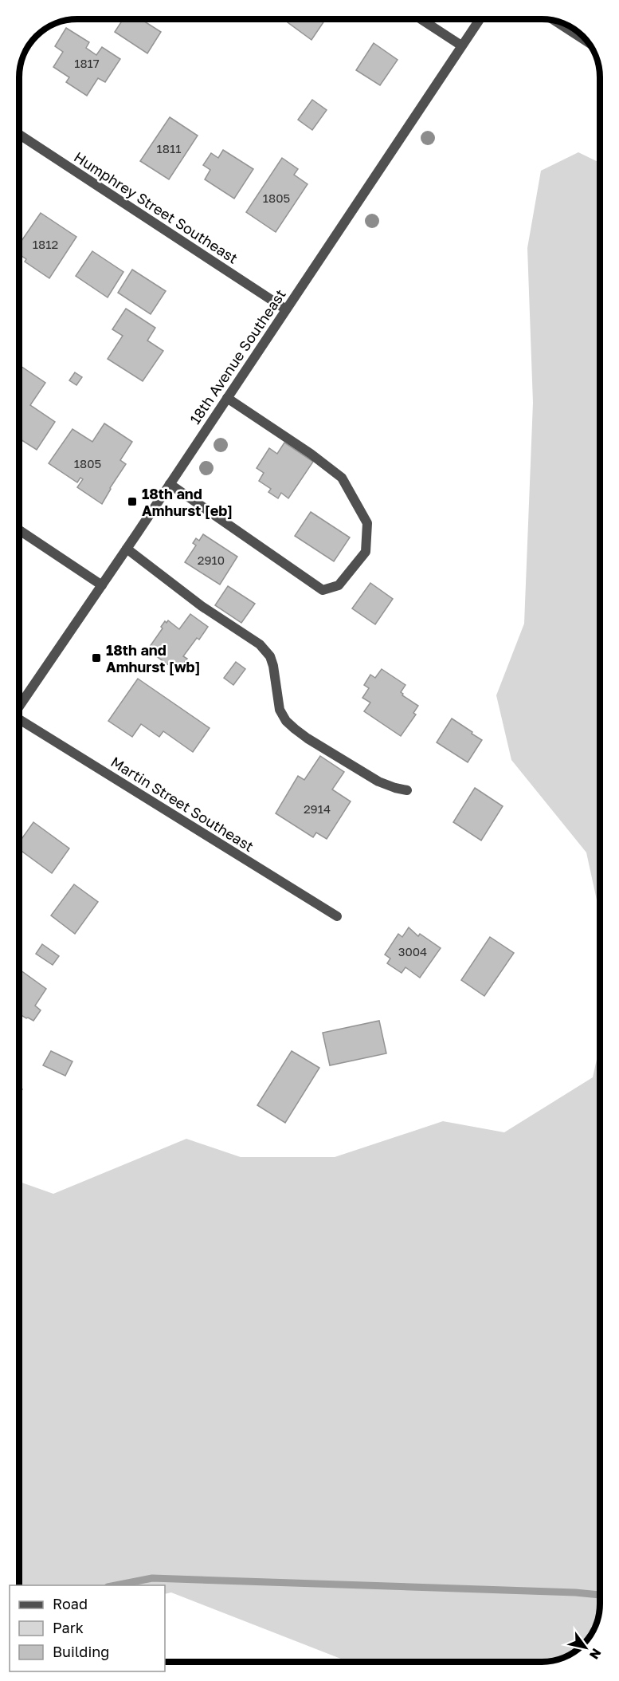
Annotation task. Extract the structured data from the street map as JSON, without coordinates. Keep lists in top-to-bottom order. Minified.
{"streets":{"street":["Humphrey Street Southeast","18th Avenue Southeast","Martin Street Southeast"]},"crossings":[["Humphrey Street Southeast","18th Avenue Southeast"]],"places":{"transit":["18th and Amhurst [eb]","18th and Amhurst [wb]"]},"house_numbers":["1817","1811","1805","1812","1805","2910","2914","3004"],"legend":["Road","Park","Building"],"north":"bottom right"}
